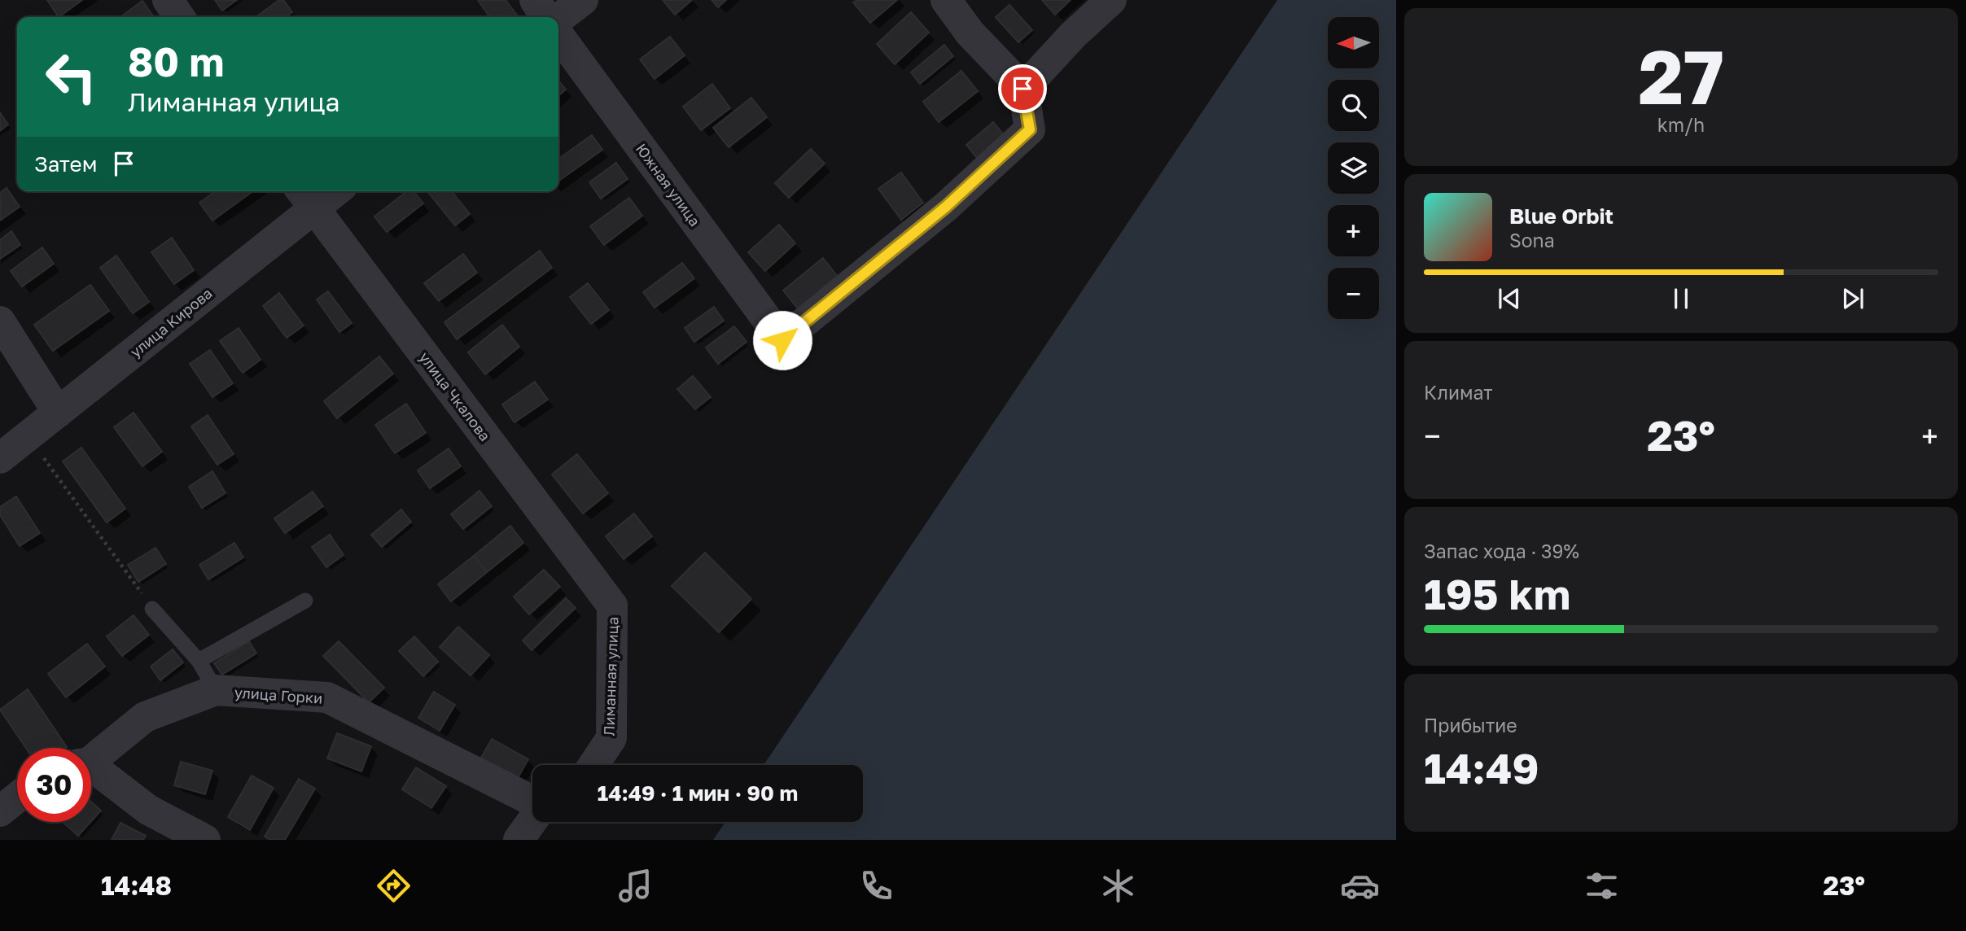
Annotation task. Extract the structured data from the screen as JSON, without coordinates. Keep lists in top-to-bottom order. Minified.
{"streets":{"street":["Южная улица","улица Кирова","улица Чкалова","Лиманная улица","улица Горки"]},"crossings":[["улица Кирова","улица Чкалова"],["улица Чкалова","Лиманная улица"]],"north":"left","page":{"tile":[["27","km/h"],"Климат",["Запас хода · 39%","195 km"],["Прибытие","14:49"]],"map_buttons":["+","−"],"turn":["80 m","Лиманная улица"],"then":"Затем","song":["Blue Orbit","Sona"],"heat":["−","23°","+"],"limit":"30","trip":"14:49 · 1 мин · 90 m","tabs":["14:48","23°"]}}
